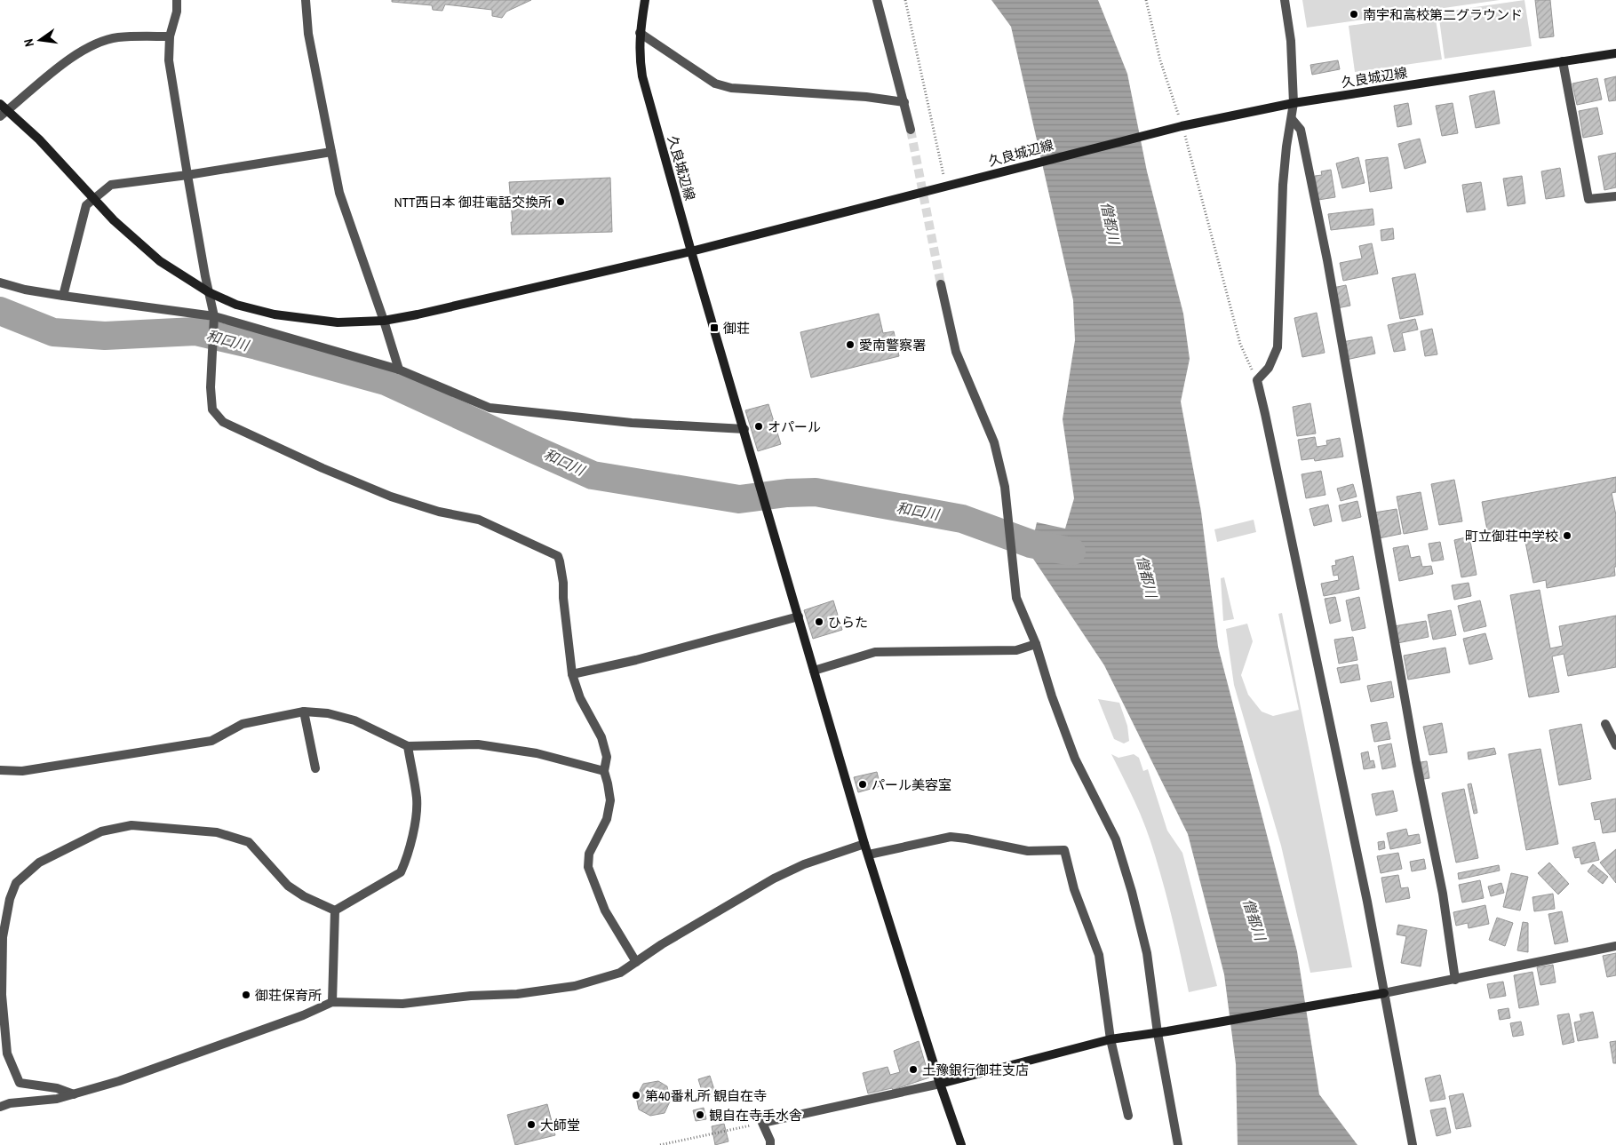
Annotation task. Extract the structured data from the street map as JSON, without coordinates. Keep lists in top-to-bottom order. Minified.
{"streets":{"street":["久良城辺線"]},"water":["僧都川","和口川"],"places":{"other":["南宇和高校第二グラウンド","NTT西日本 御荘電話交換所","愛南警察署","オパール","町立御荘中学校","ひらた","パール美容室","御荘保育所","土豫銀行御荘支店","第40番札所 観自在寺","観自在寺手水舎","大師堂"],"transit":["御荘"]},"north":"left"}
